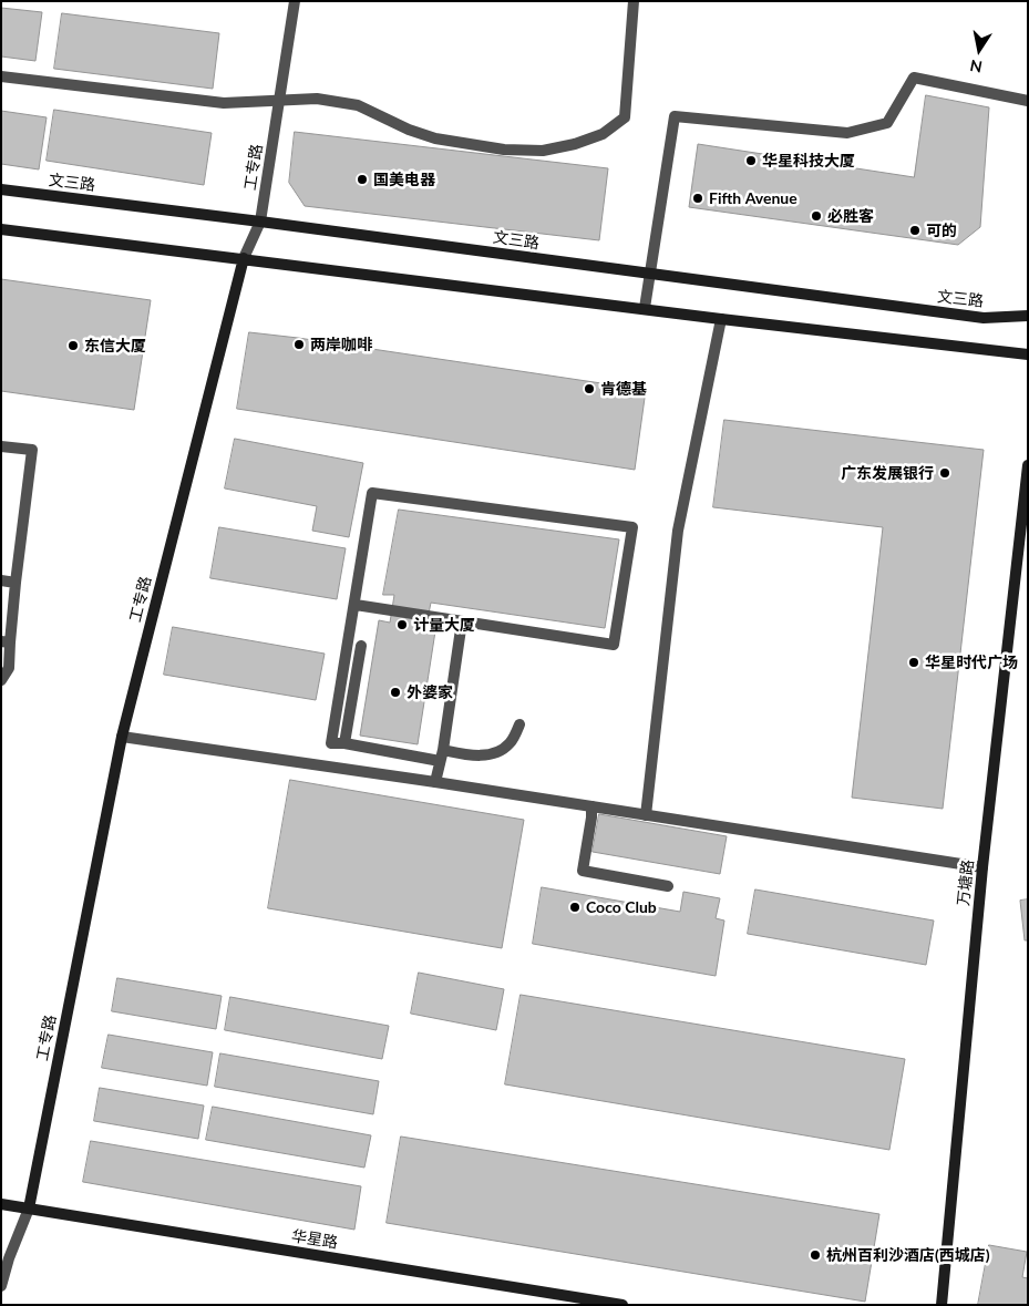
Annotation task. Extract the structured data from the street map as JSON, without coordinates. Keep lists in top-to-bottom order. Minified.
{"streets":{"street":["工专路","文三路","万塘路","华星路"]},"crossings":[["工专路","文三路"],["工专路","华星路"]],"places":["华星科技大厦","国美电器","Fifth Avenue","必胜客","可的","两岸咖啡","东信大厦","肯德基","广东发展银行","计量大厦","华星时代广场","外婆家","Coco Club","杭州百利沙酒店(西城店)"],"north":"bottom"}
